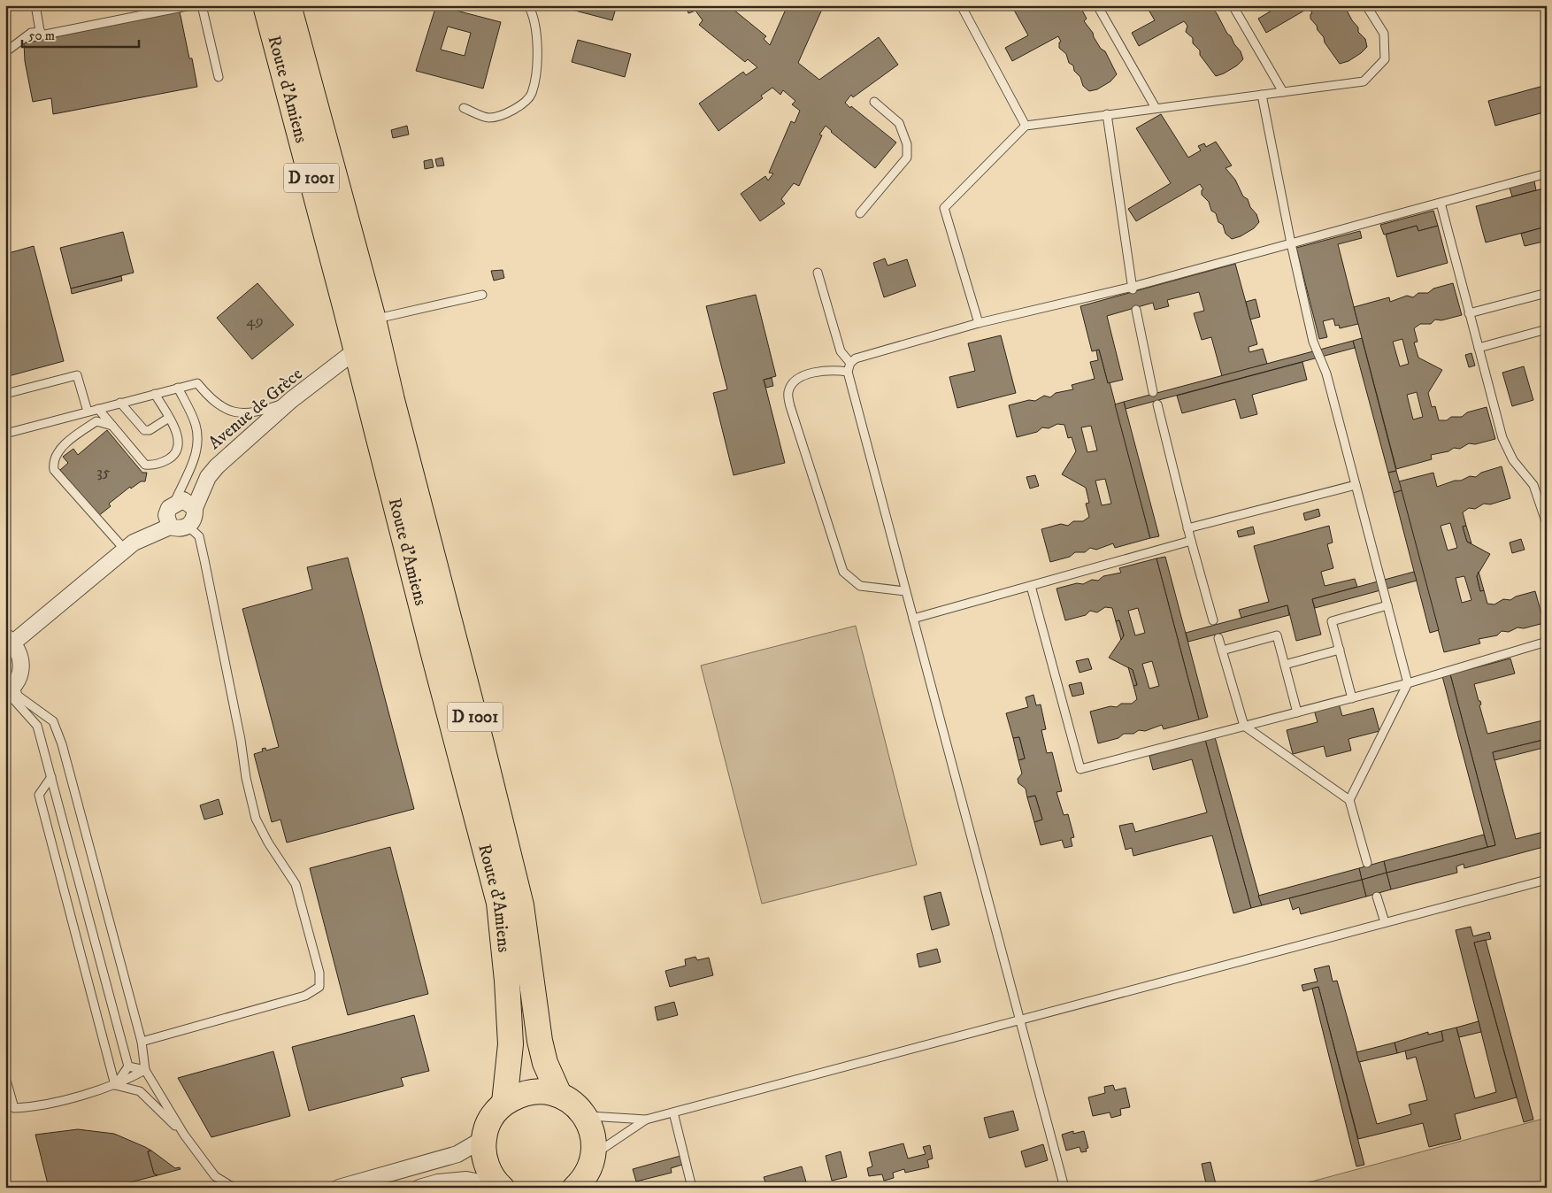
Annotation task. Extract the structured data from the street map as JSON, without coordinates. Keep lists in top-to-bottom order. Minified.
{"streets":{"main road":["Route d'Amiens","D 1001"],"street":["Avenue de Grèce"]},"crossings":[["Route d'Amiens","Avenue de Grèce"]],"house_numbers":["49","35"],"scale_bar":"50 m"}
